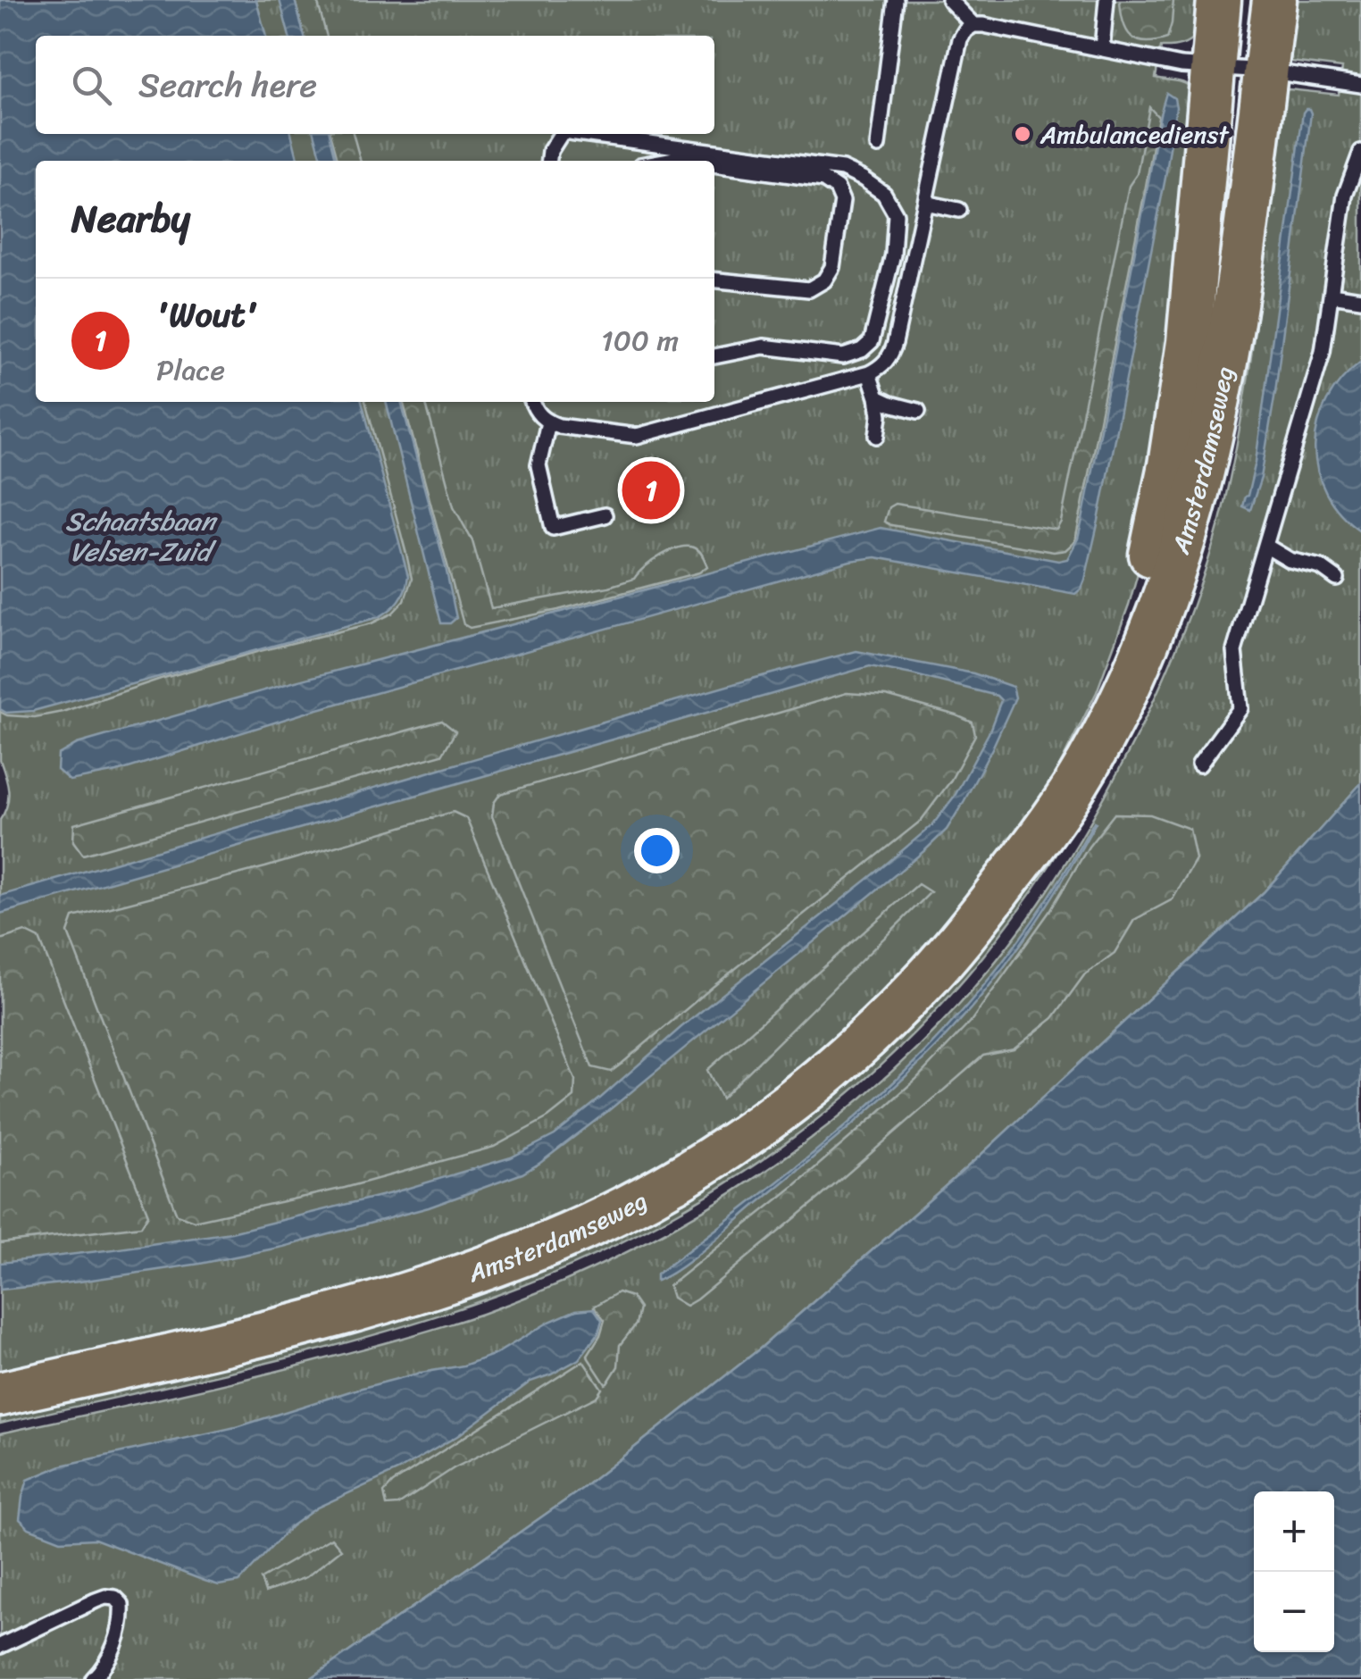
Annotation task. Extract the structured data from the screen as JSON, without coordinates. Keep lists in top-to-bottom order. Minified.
{"streets":{"main road":["Amsterdamseweg"]},"water":["Schaatsbaan Velsen-Zuid"],"places":["Ambulancedienst"],"page":{"search":"Search here","heading":"Nearby","list":[{"mark":"1","name":"'Wout'","note":"Place","value":"100 m"}],"pins":"1","map_buttons":["+","−"]}}
